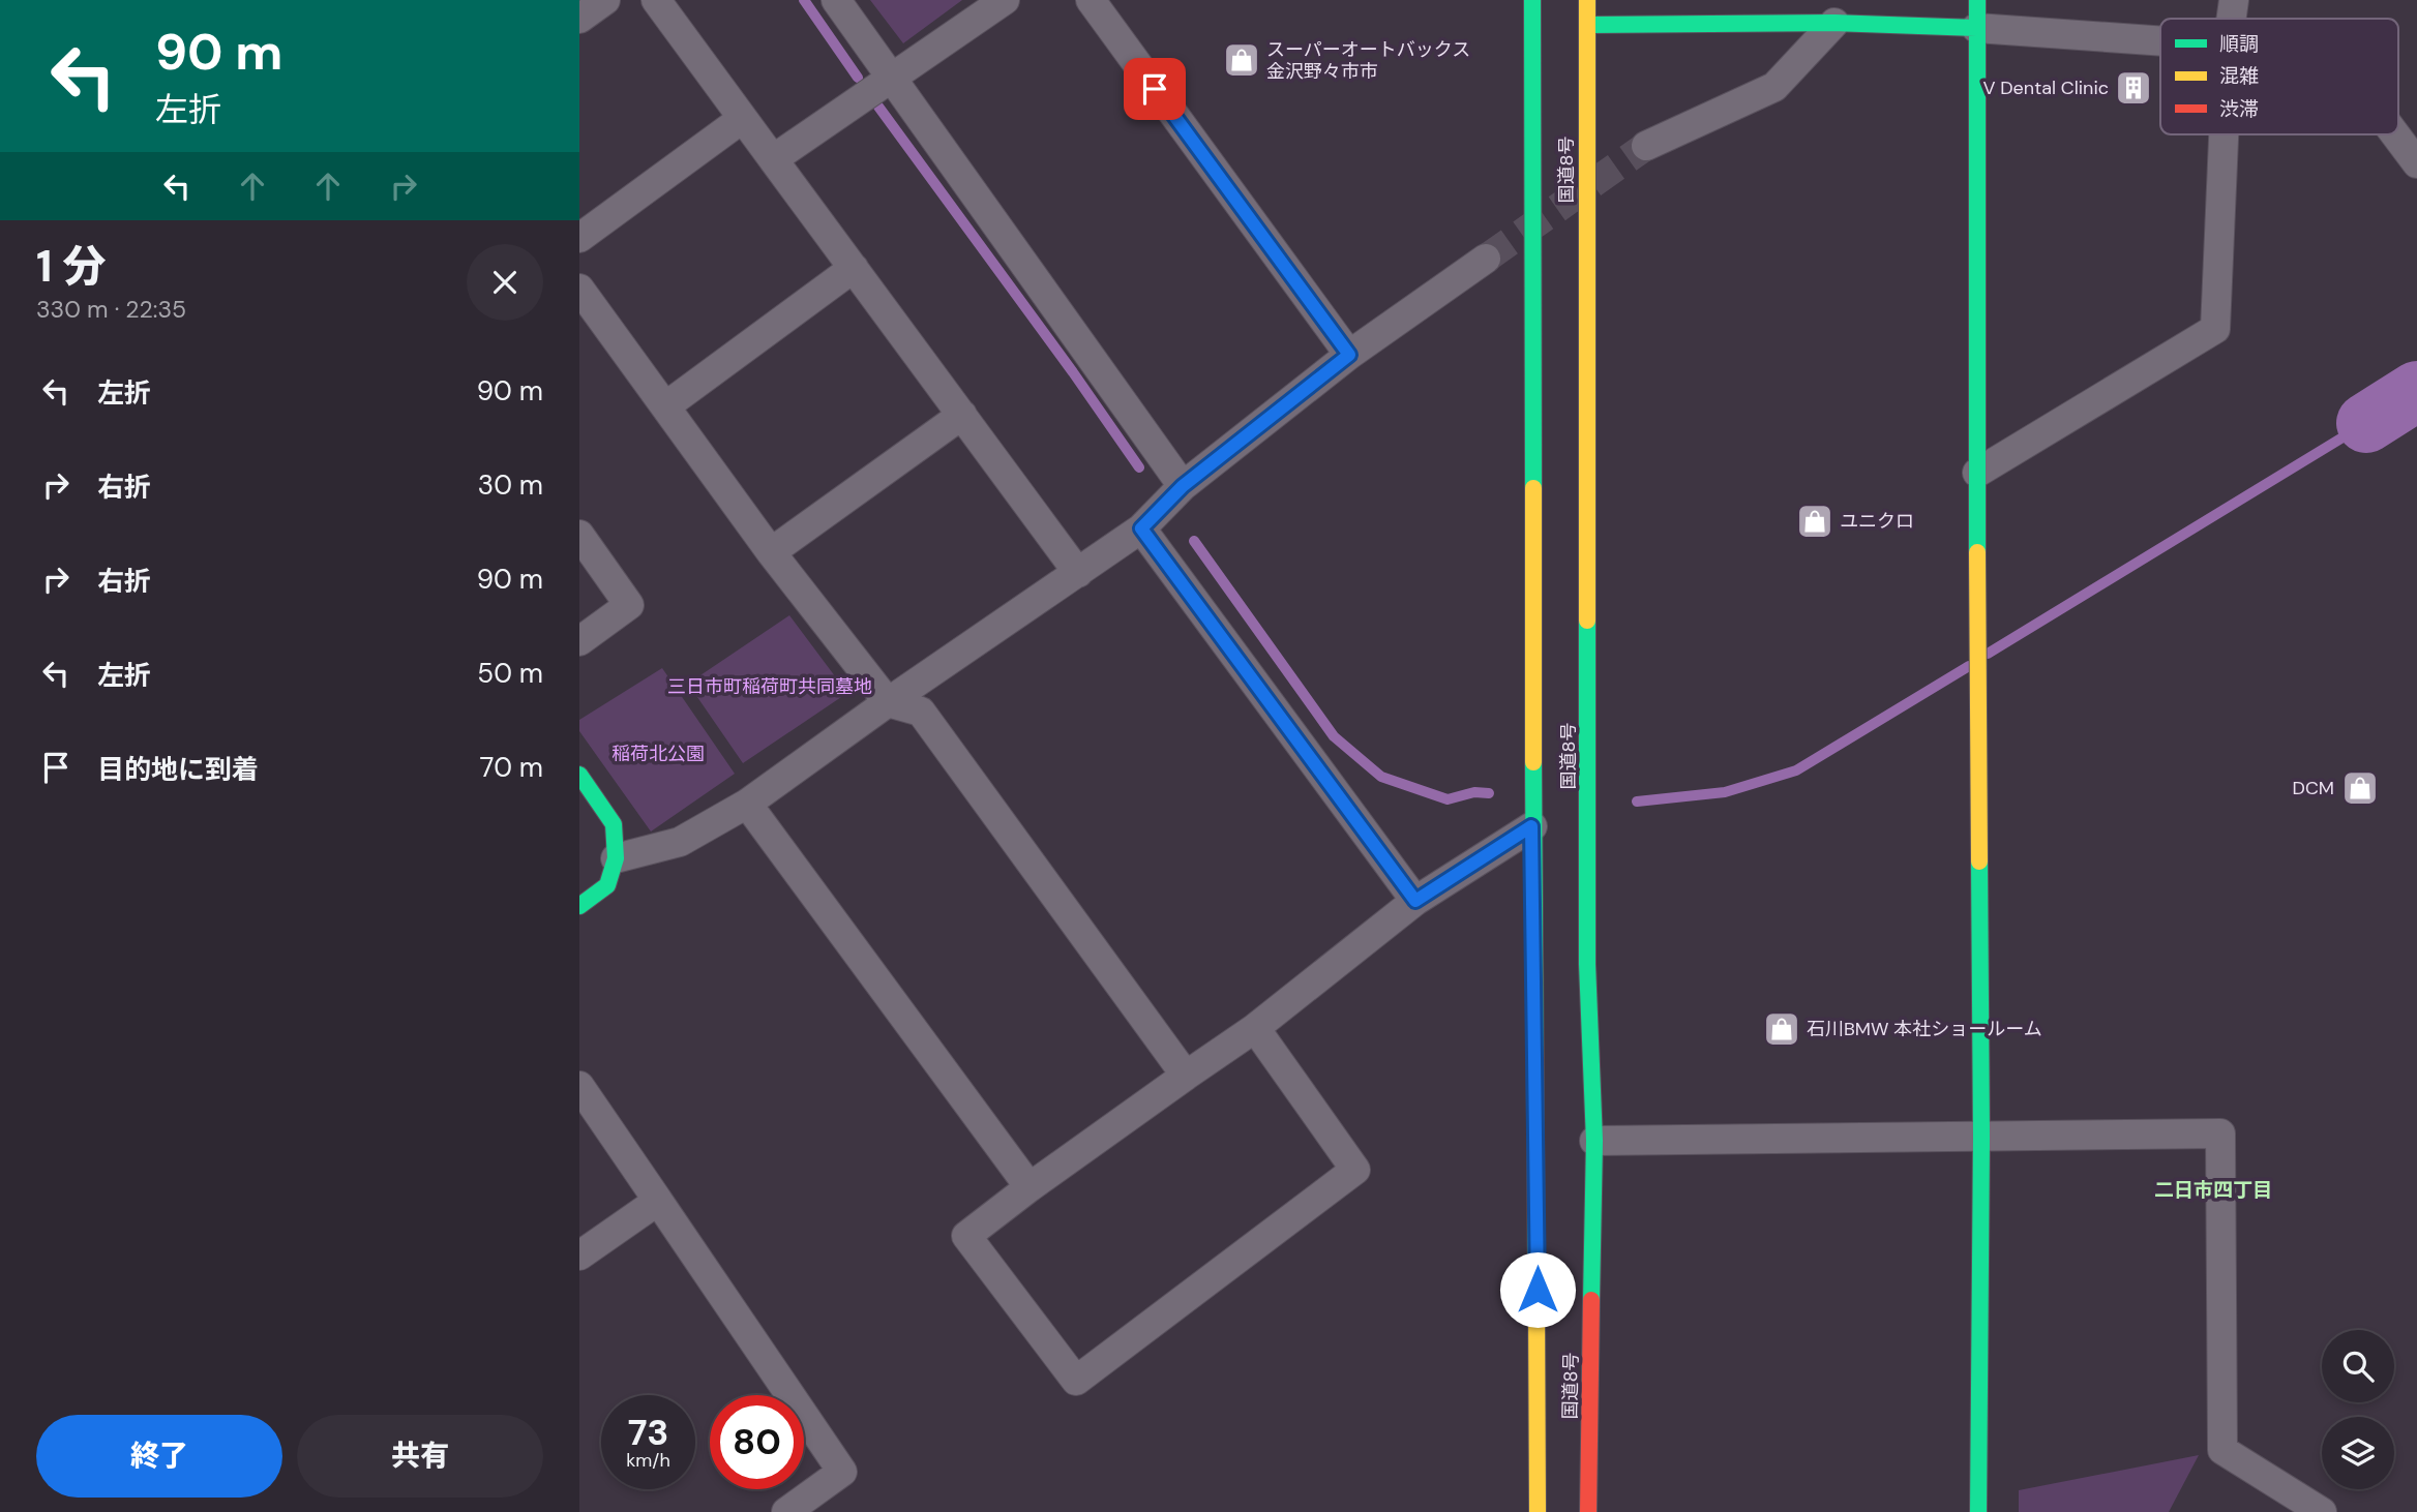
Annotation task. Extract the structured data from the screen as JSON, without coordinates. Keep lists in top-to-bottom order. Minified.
{"streets":{"main road":["国道8号"]},"districts":["二日市四丁目"],"parks":["三日市町稲荷町共同墓地","稲荷北公園"],"places":{"shop":["スーパーオートバックス 金沢野々市市","ユニクロ","DCM","石川BMW 本社ショールーム"],"building":["V Dental Clinic"]},"legend":["順調","混雑","渋滞"],"page":{"turn":["90 m","左折"],"heading":["1 分","330 m · 22:35"],"list":[{"name":"左折","value":"90 m"},{"name":"右折","value":"30 m"},{"name":"右折","value":"90 m"},{"name":"左折","value":"50 m"},{"name":"目的地に到着","value":"70 m"}],"speed":"73 km/h","limit":"80","buttons":["終了","共有"]}}
